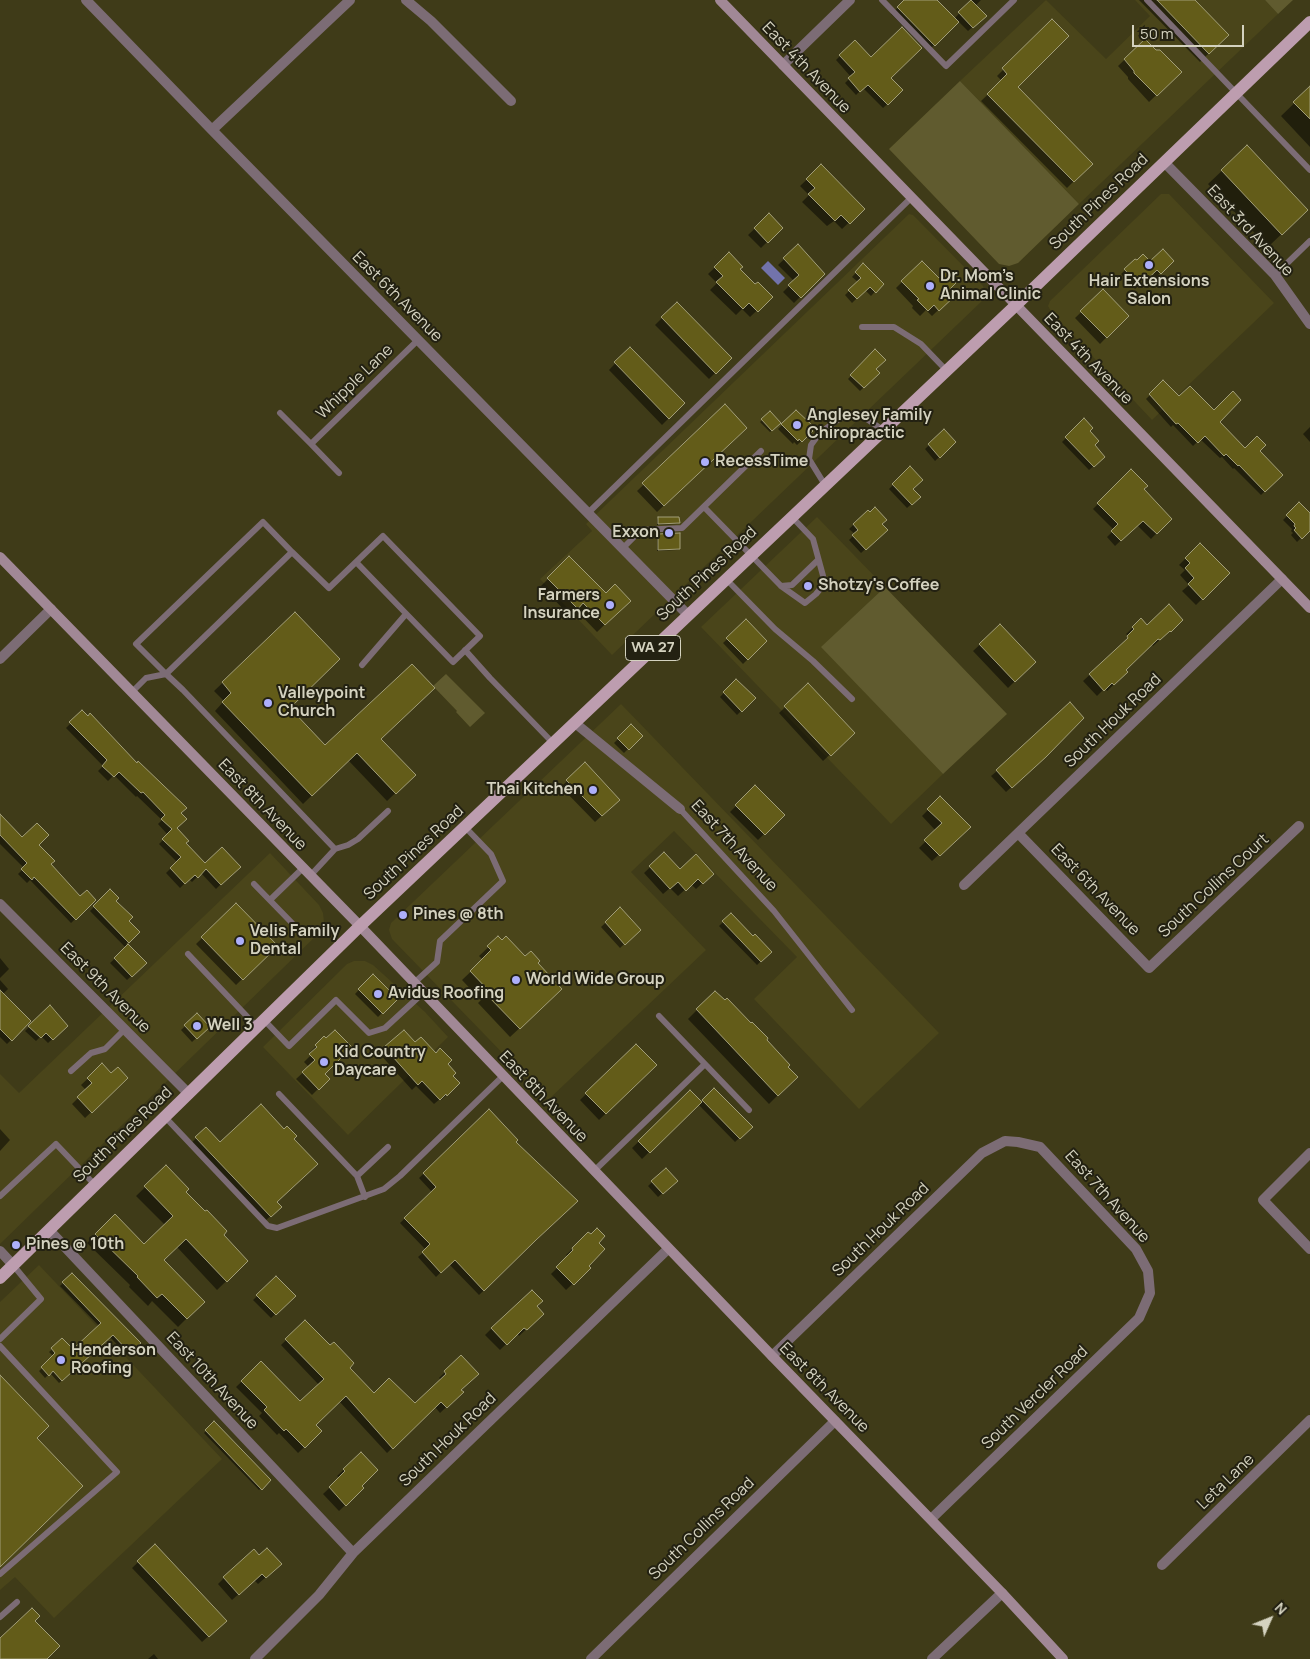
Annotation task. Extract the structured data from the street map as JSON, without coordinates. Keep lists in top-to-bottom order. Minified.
{"streets":{"main road":["South Pines Road","WA 27"],"street":["East 4th Avenue","East 3rd Avenue","East 6th Avenue","South Houk Road","East 8th Avenue","East 7th Avenue","South Collins Court","East 9th Avenue","East 10th Avenue","South Vercler Road","Leta Lane","South Collins Road"],"lane":["Whipple Lane"]},"crossings":[["East 4th Avenue","South Pines Road"],["East 4th Avenue","South Houk Road"],["South Pines Road","East 3rd Avenue"],["South Pines Road","East 6th Avenue"],["South Pines Road","East 8th Avenue"],["South Pines Road","East 7th Avenue"],["South Pines Road","East 9th Avenue"],["South Pines Road","East 10th Avenue"],["East 6th Avenue","Whipple Lane"],["East 6th Avenue","South Houk Road"],["East 6th Avenue","South Collins Court"],["South Houk Road","East 8th Avenue"],["South Houk Road","East 7th Avenue"],["South Houk Road","East 10th Avenue"],["East 8th Avenue","South Vercler Road"],["East 8th Avenue","South Collins Road"],["East 7th Avenue","South Vercler Road"]],"places":["Hair Extensions Salon","Dr. Mom’s Animal Clinic","Anglesey Family Chiropractic","RecessTime","Exxon","Shotzy's Coffee","Farmers Insurance","Valleypoint Church","Thai Kitchen","Pines @ 8th","Velis Family Dental","World Wide Group","Avidus Roofing","Well 3","Kid Country Daycare","Pines @ 10th","Henderson Roofing"],"scale_bar":"50 m","north":"top right"}
